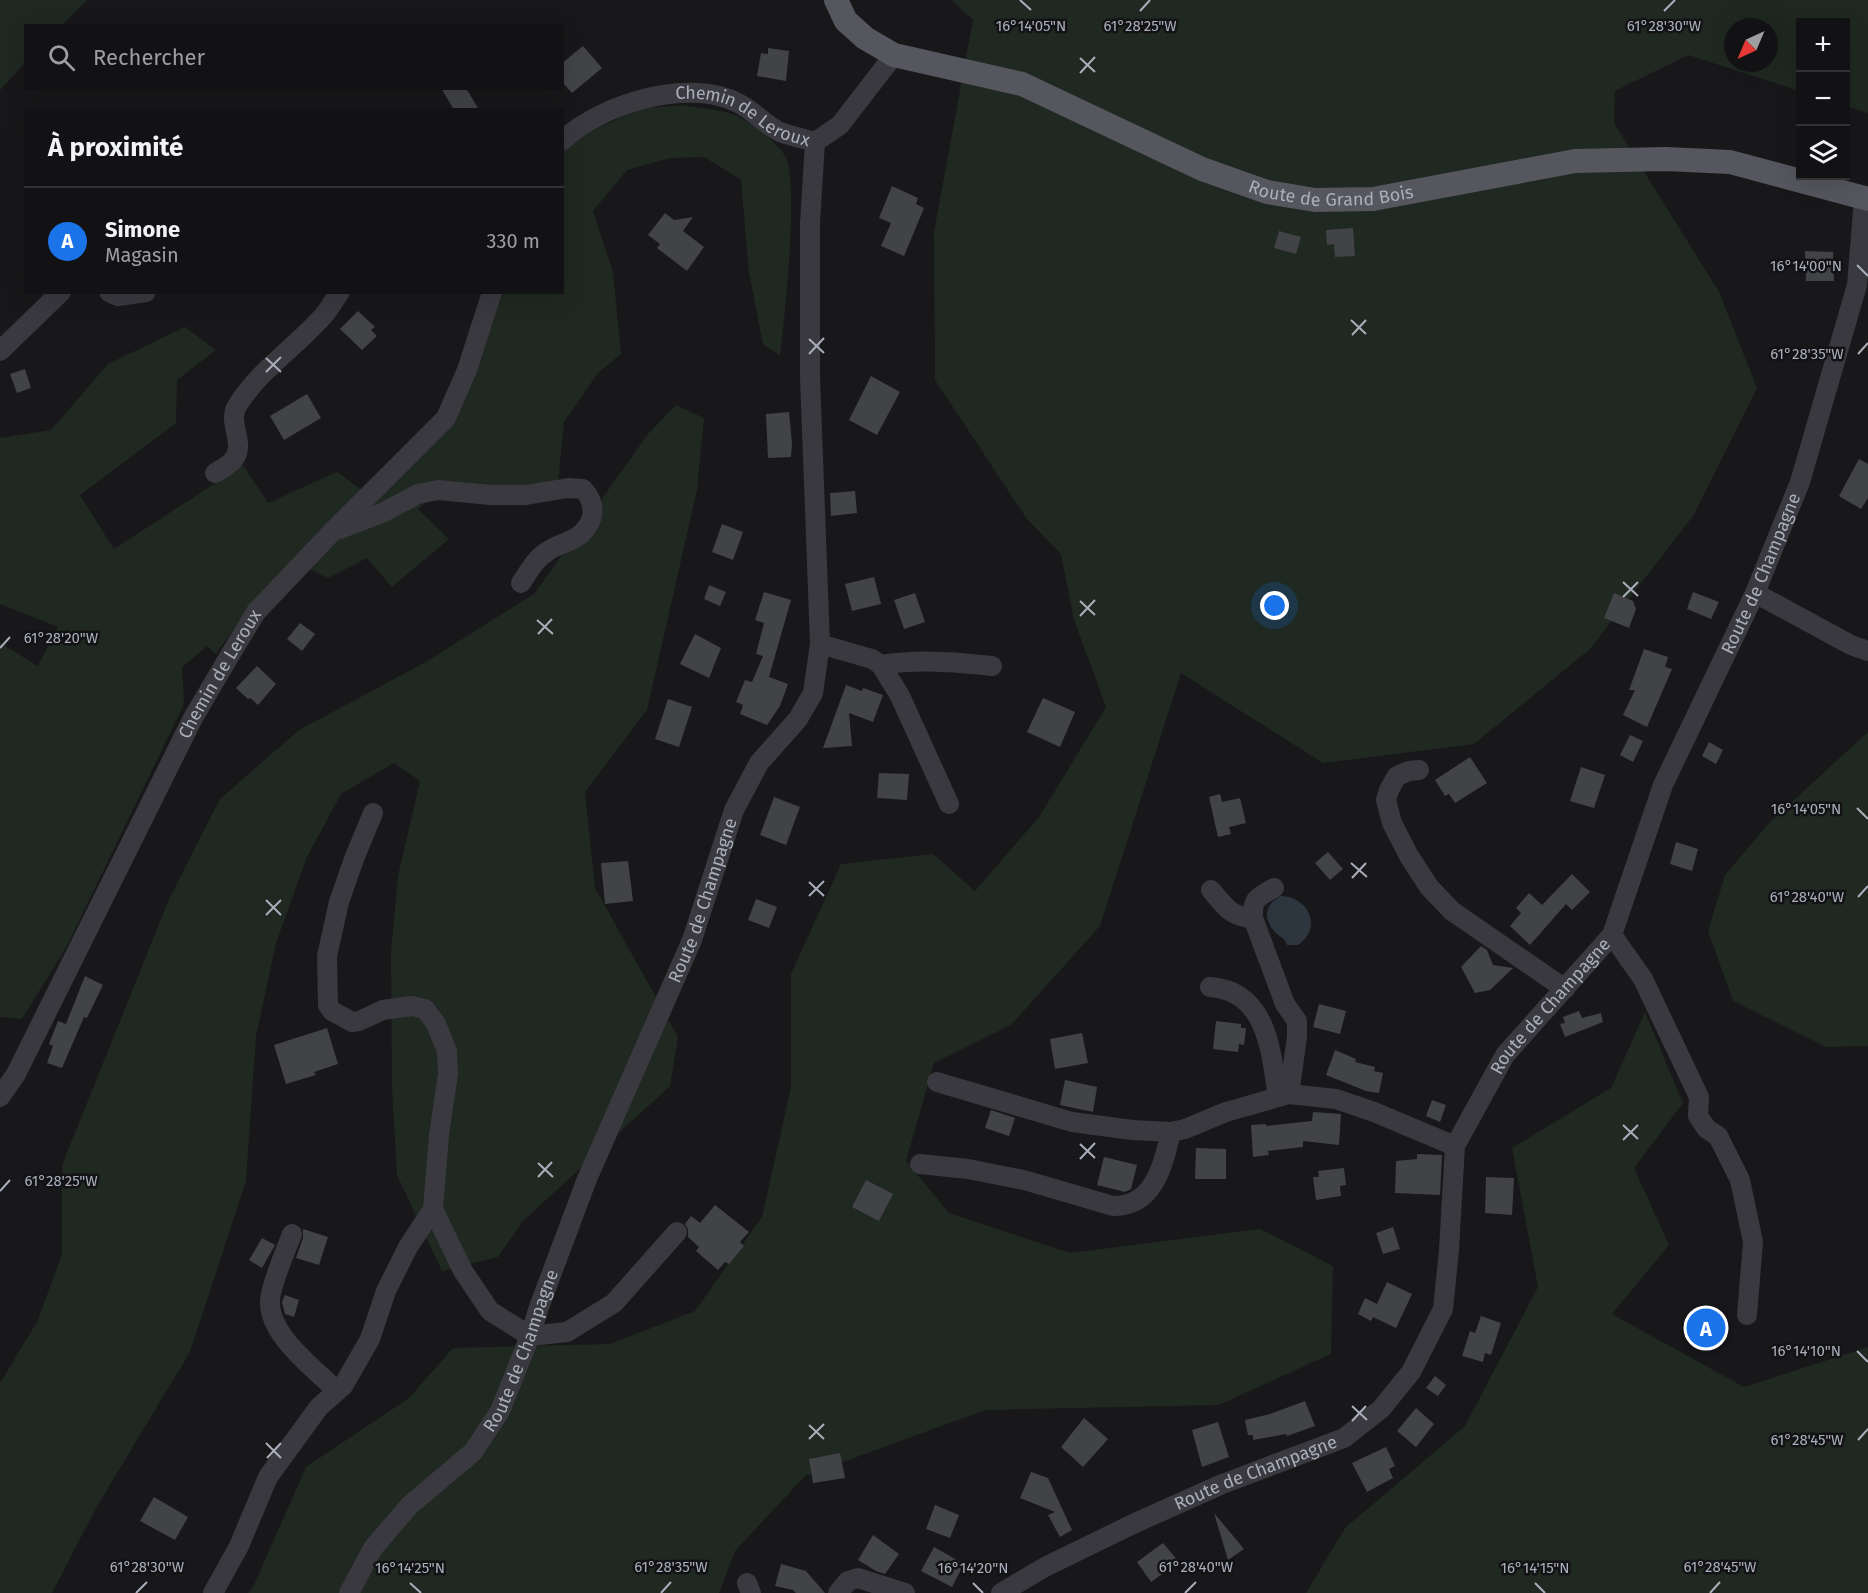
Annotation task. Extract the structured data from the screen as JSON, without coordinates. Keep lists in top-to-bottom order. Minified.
{"streets":{"main road":["Route de Grand Bois"],"street":["Chemin de Leroux","Route de Champagne"]},"crossings":[["Chemin de Leroux","Route de Grand Bois"],["Chemin de Leroux","Route de Champagne"],["Route de Grand Bois","Route de Champagne"]],"north":"bottom left","page":{"map_buttons":["+","−"],"search":"Rechercher","heading":"À proximité","list":[{"mark":"A","name":"Simone","note":"Magasin","value":"330 m"}],"pins":"A"},"coordinates":["16°14'05\"N","61°28'25\"W","61°28'30\"W","16°14'00\"N","61°28'35\"W","61°28'20\"W","61°28'40\"W","16°14'10\"N","61°28'45\"W","16°14'25\"N","16°14'20\"N","16°14'15\"N"]}
